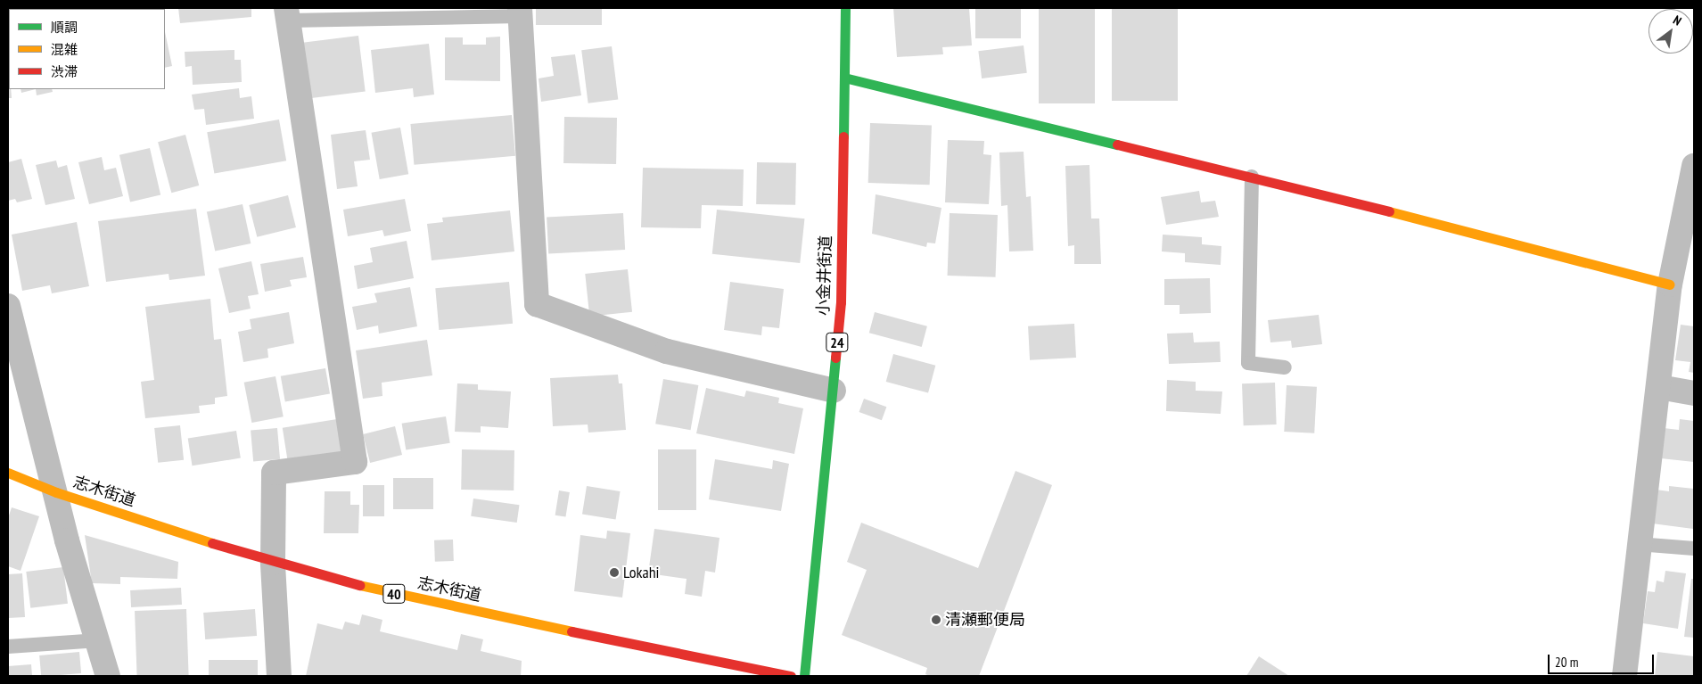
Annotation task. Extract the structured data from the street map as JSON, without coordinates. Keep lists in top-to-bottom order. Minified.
{"streets":{"main road":["小金井街道","24","志木街道","40"]},"places":["Lokahi","清瀬郵便局"],"legend":["順調","混雑","渋滞"],"scale_bar":"20 m","north":"top right"}
